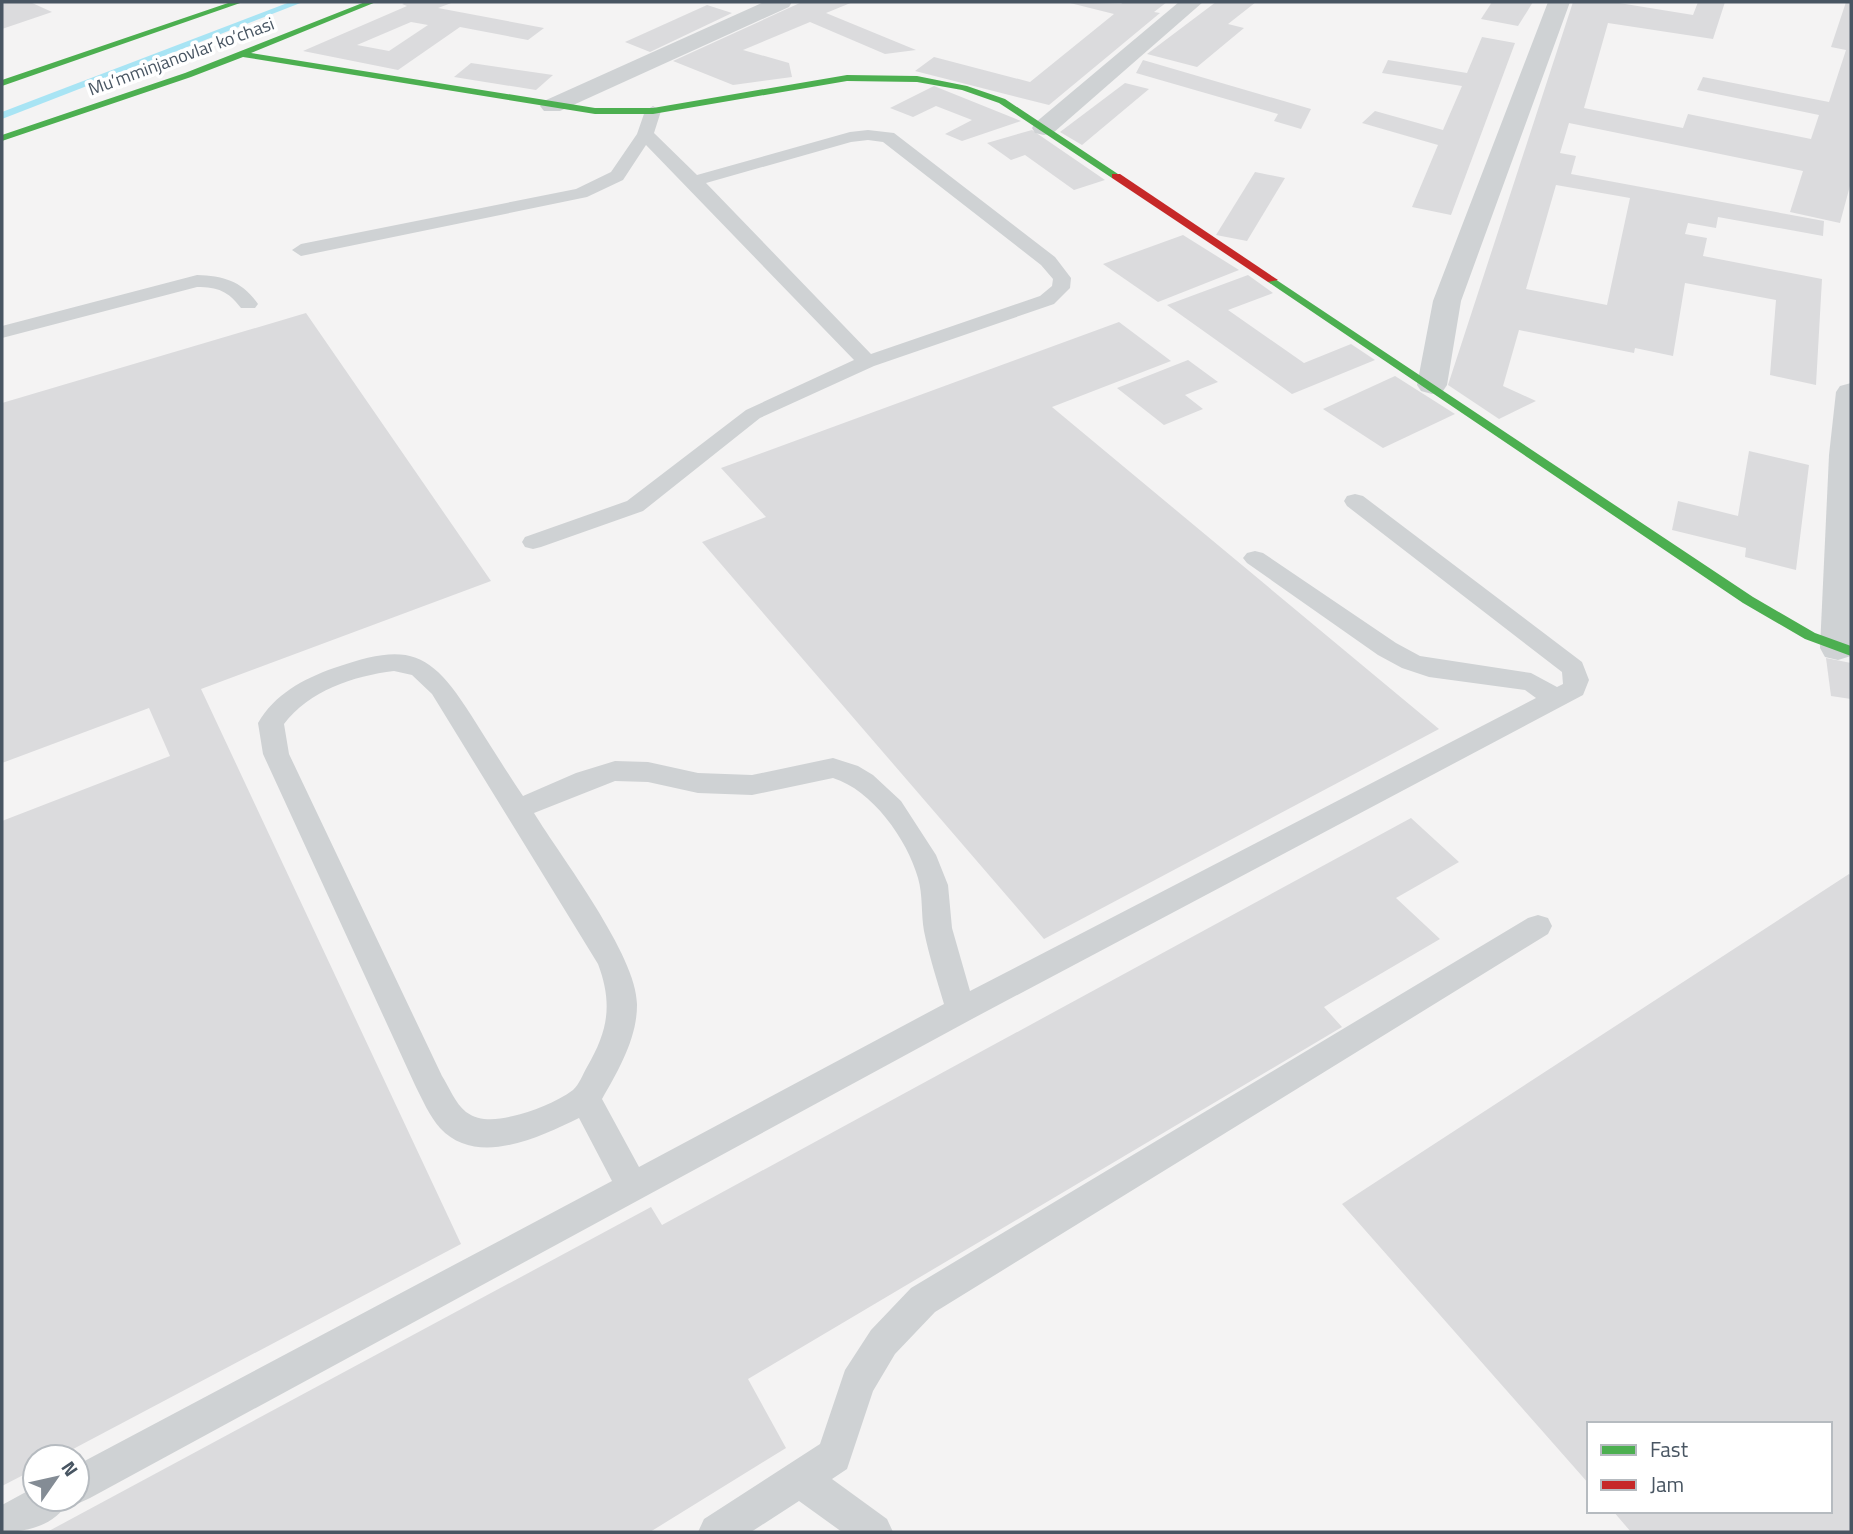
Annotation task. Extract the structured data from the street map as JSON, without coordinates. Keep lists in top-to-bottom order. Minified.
{"streets":{"street":["Mu’mminjanovlar ko‘chasi"]},"legend":["Fast","Jam"],"north":"top right"}
